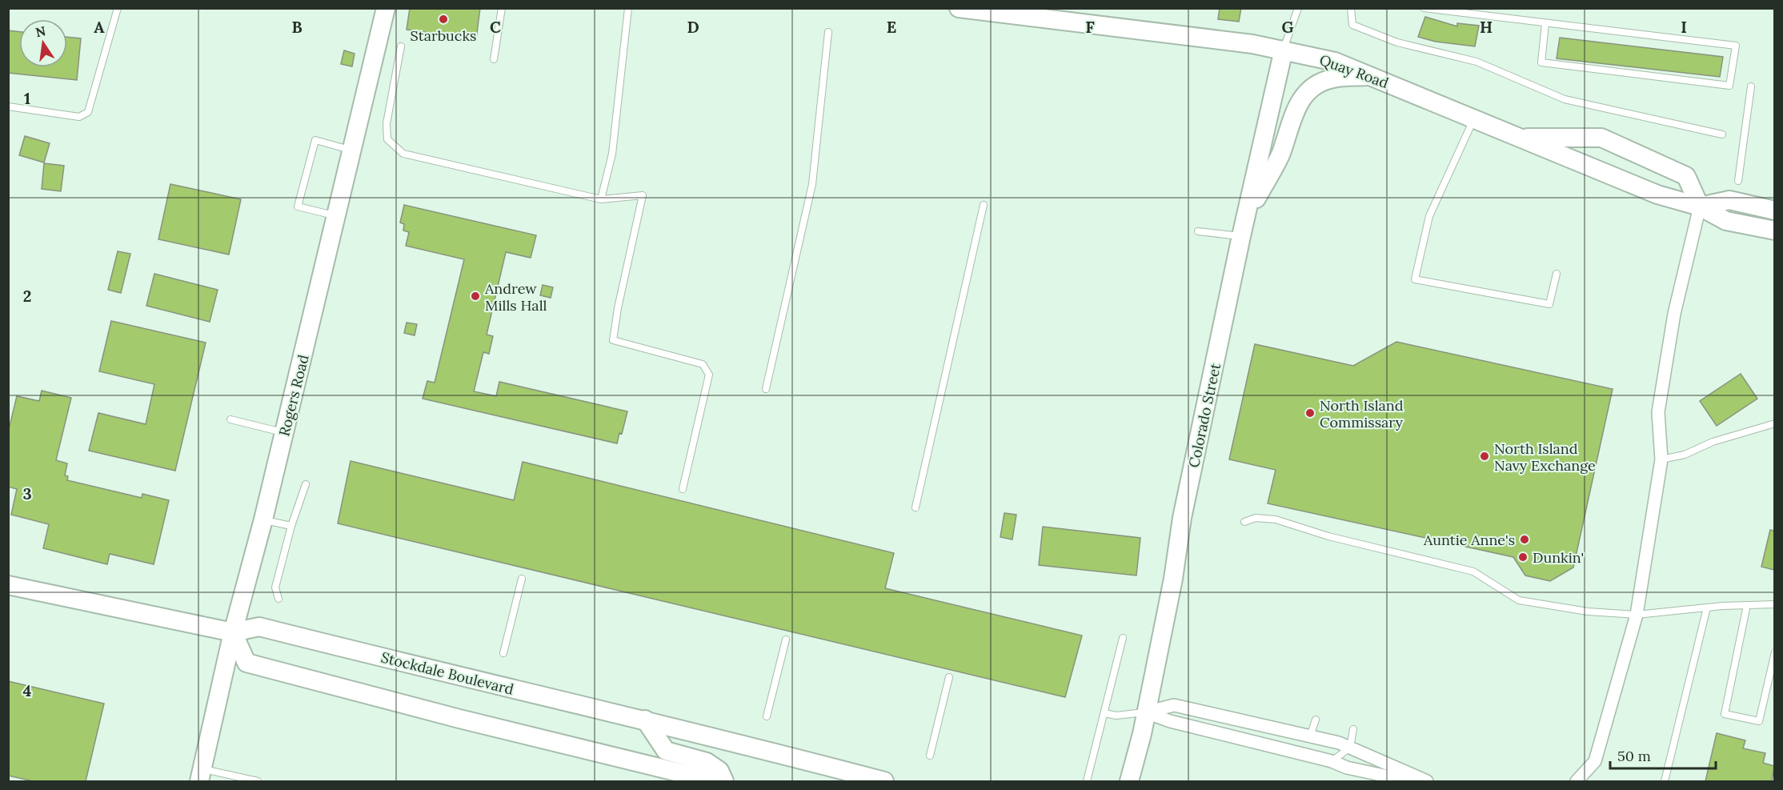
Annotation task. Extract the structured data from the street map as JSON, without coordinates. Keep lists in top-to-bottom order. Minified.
{"streets":{"main road":["Quay Road","Rogers Road","Colorado Street","Stockdale Boulevard"]},"crossings":[["Quay Road","Colorado Street"],["Rogers Road","Stockdale Boulevard"]],"places":["Starbucks","Andrew Mills Hall","North Island Commissary","North Island Navy Exchange","Auntie Anne's","Dunkin'"],"scale_bar":"50 m","north":"top","grid":{"columns":["A","B","C","D","E","F","G","H","I"],"rows":["1","2","3","4"]}}
